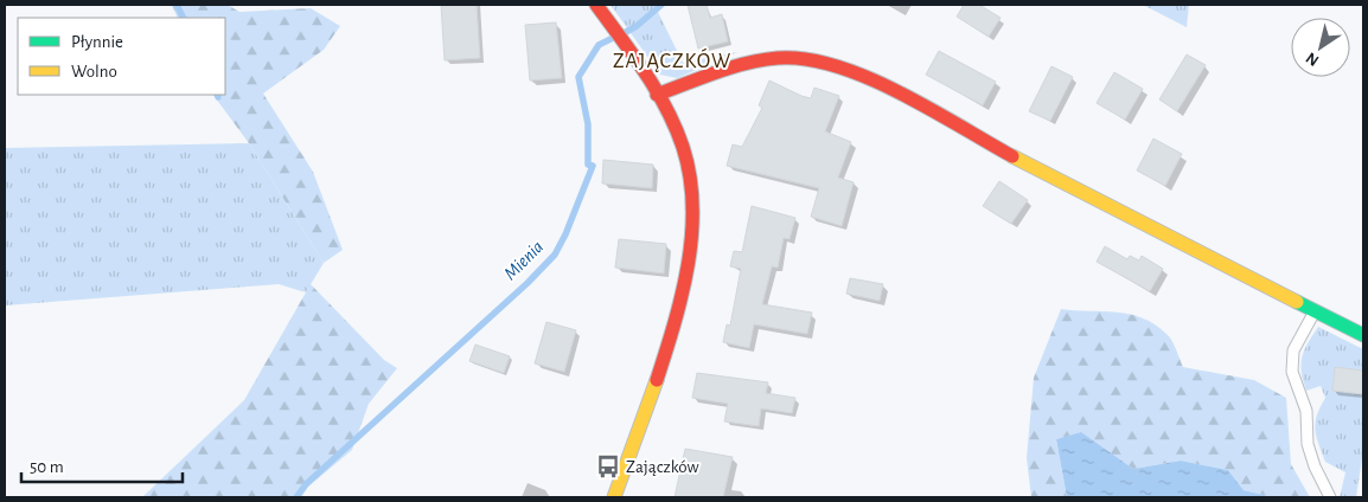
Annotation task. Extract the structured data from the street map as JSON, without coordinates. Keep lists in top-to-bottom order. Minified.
{"districts":["ZAJĄCZKÓW"],"water":["Mienia"],"places":{"bus stop":["Zajączków"]},"legend":["Płynnie","Wolno"],"scale_bar":"50 m","north":"bottom left"}
